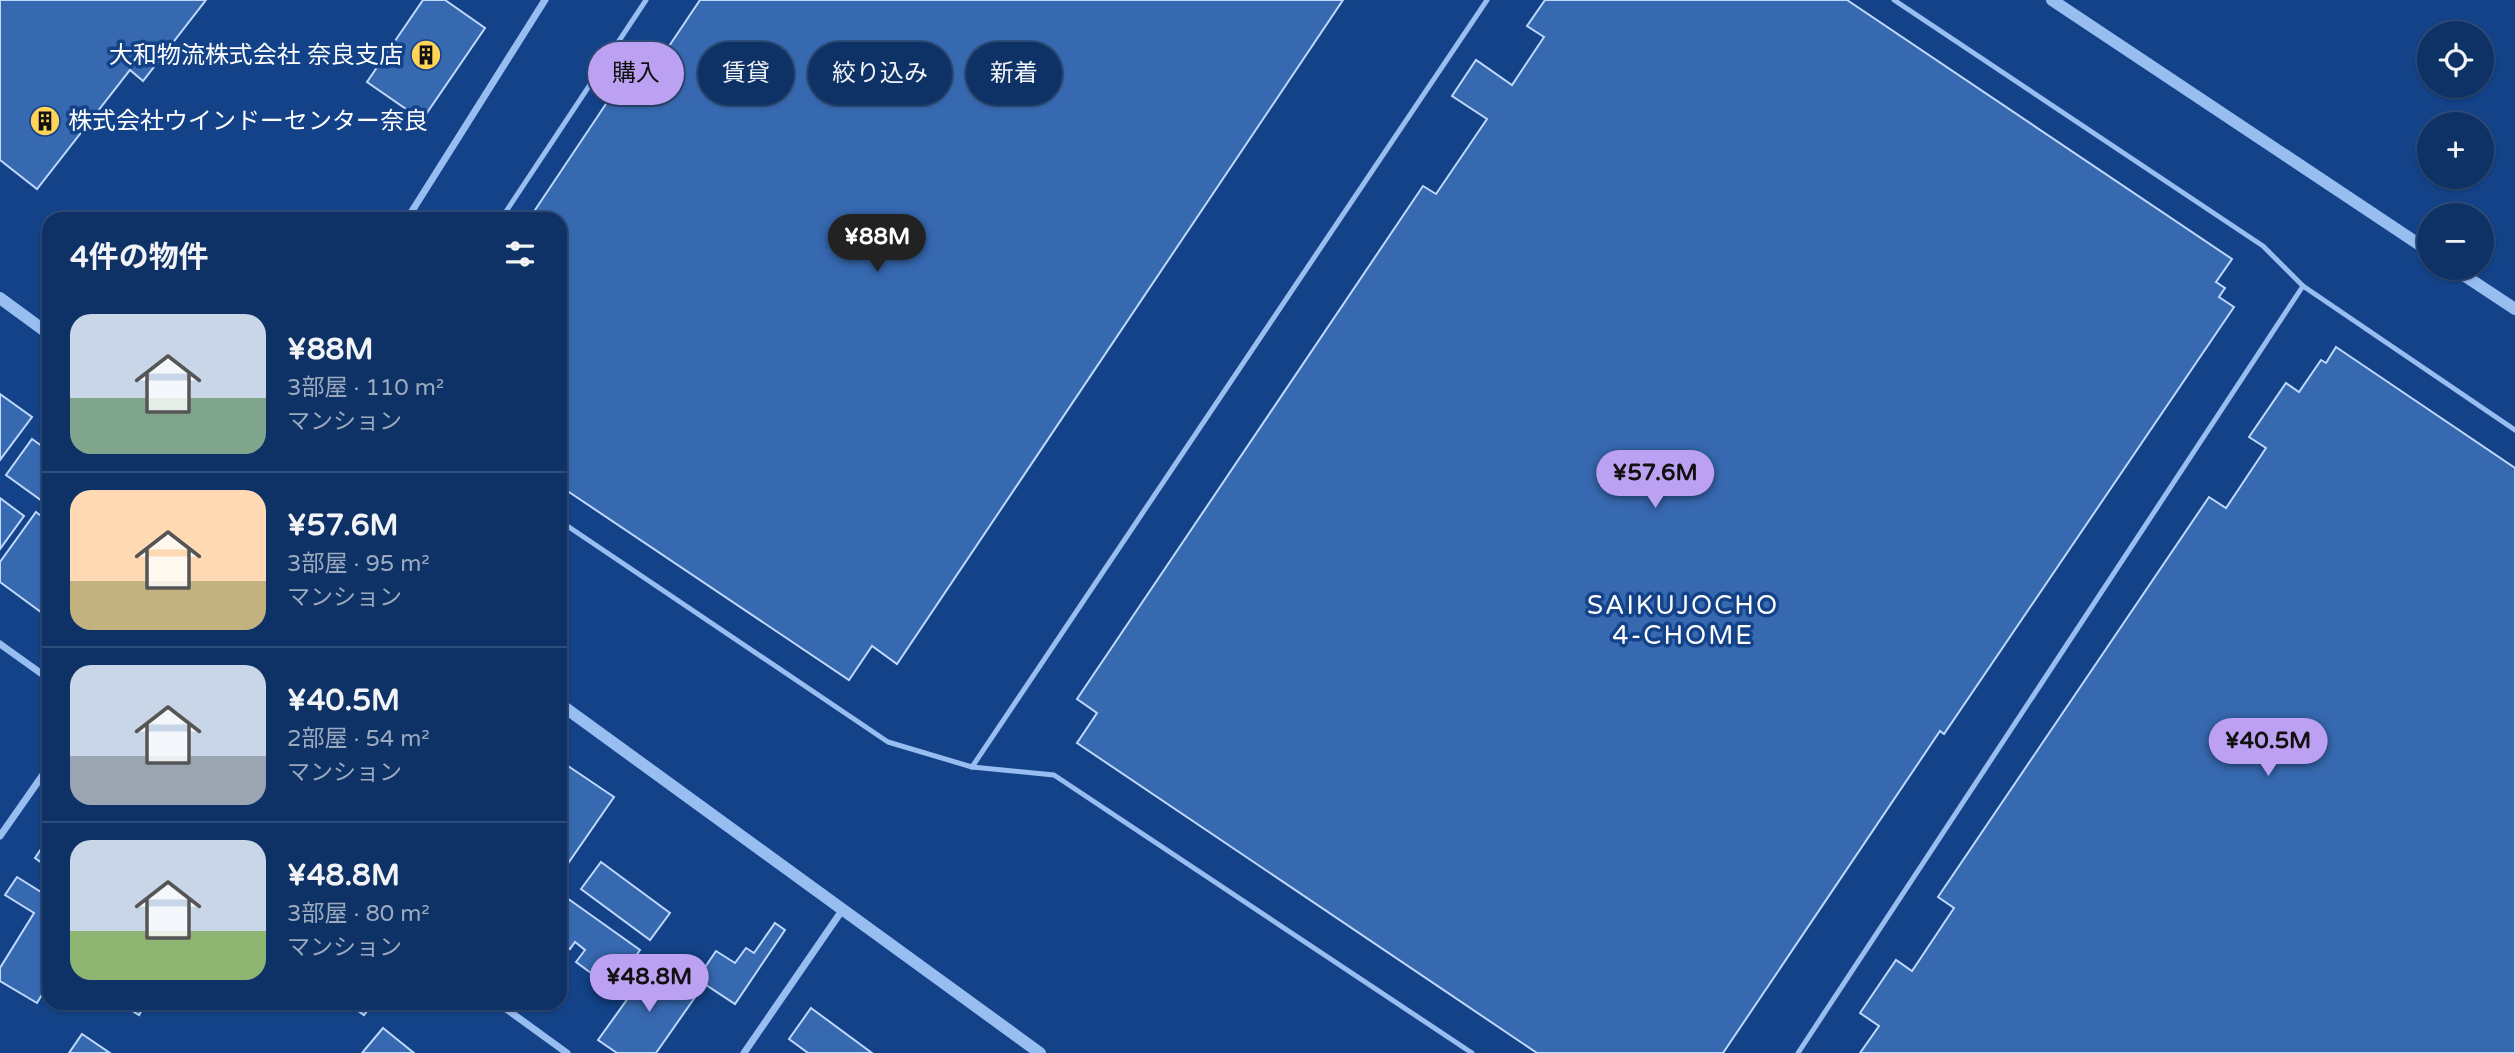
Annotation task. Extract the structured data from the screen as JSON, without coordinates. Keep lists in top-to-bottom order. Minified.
{"districts":["SAIKUJOCHO 4-CHOME"],"places":{"building":["大和物流株式会社 奈良支店","株式会社ウインドーセンター奈良"]},"page":{"map_buttons":["+","−"],"chip":["購入","賃貸","絞り込み","新着"],"heading":"4件の物件","price":["¥88M","¥57.6M","¥40.5M","¥48.8M"],"list":[{"name":"¥88M","note":"3部屋 · 110 m² · マンション"},{"name":"¥57.6M","note":"3部屋 · 95 m² · マンション"},{"name":"¥40.5M","note":"2部屋 · 54 m² · マンション"},{"name":"¥48.8M","note":"3部屋 · 80 m² · マンション"}]}}
